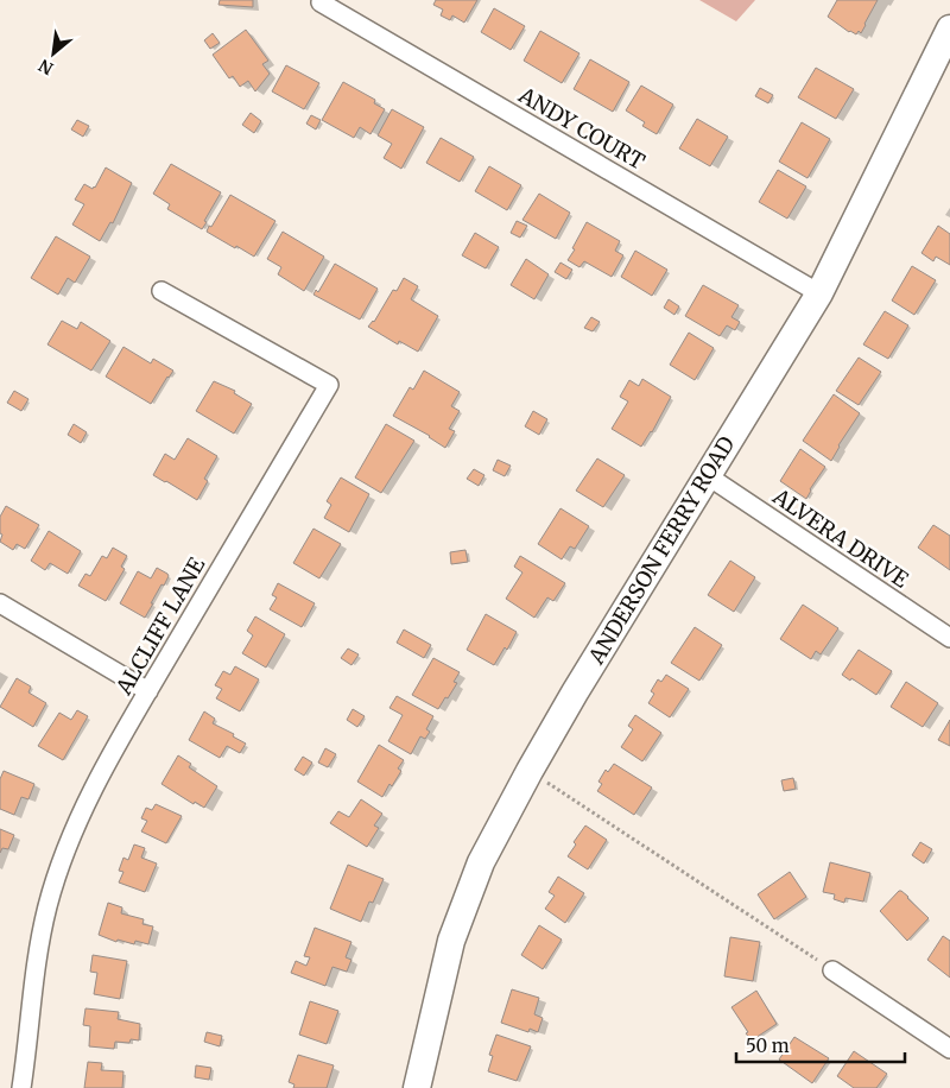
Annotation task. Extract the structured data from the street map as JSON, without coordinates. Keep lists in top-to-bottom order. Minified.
{"streets":{"street":["ANDY COURT","ALVERA DRIVE","ANDERSON FERRY ROAD","ALCLIFF LANE"]},"crossings":[["ANDY COURT","ANDERSON FERRY ROAD"],["ALVERA DRIVE","ANDERSON FERRY ROAD"]],"scale_bar":"50 m","north":"bottom left"}
